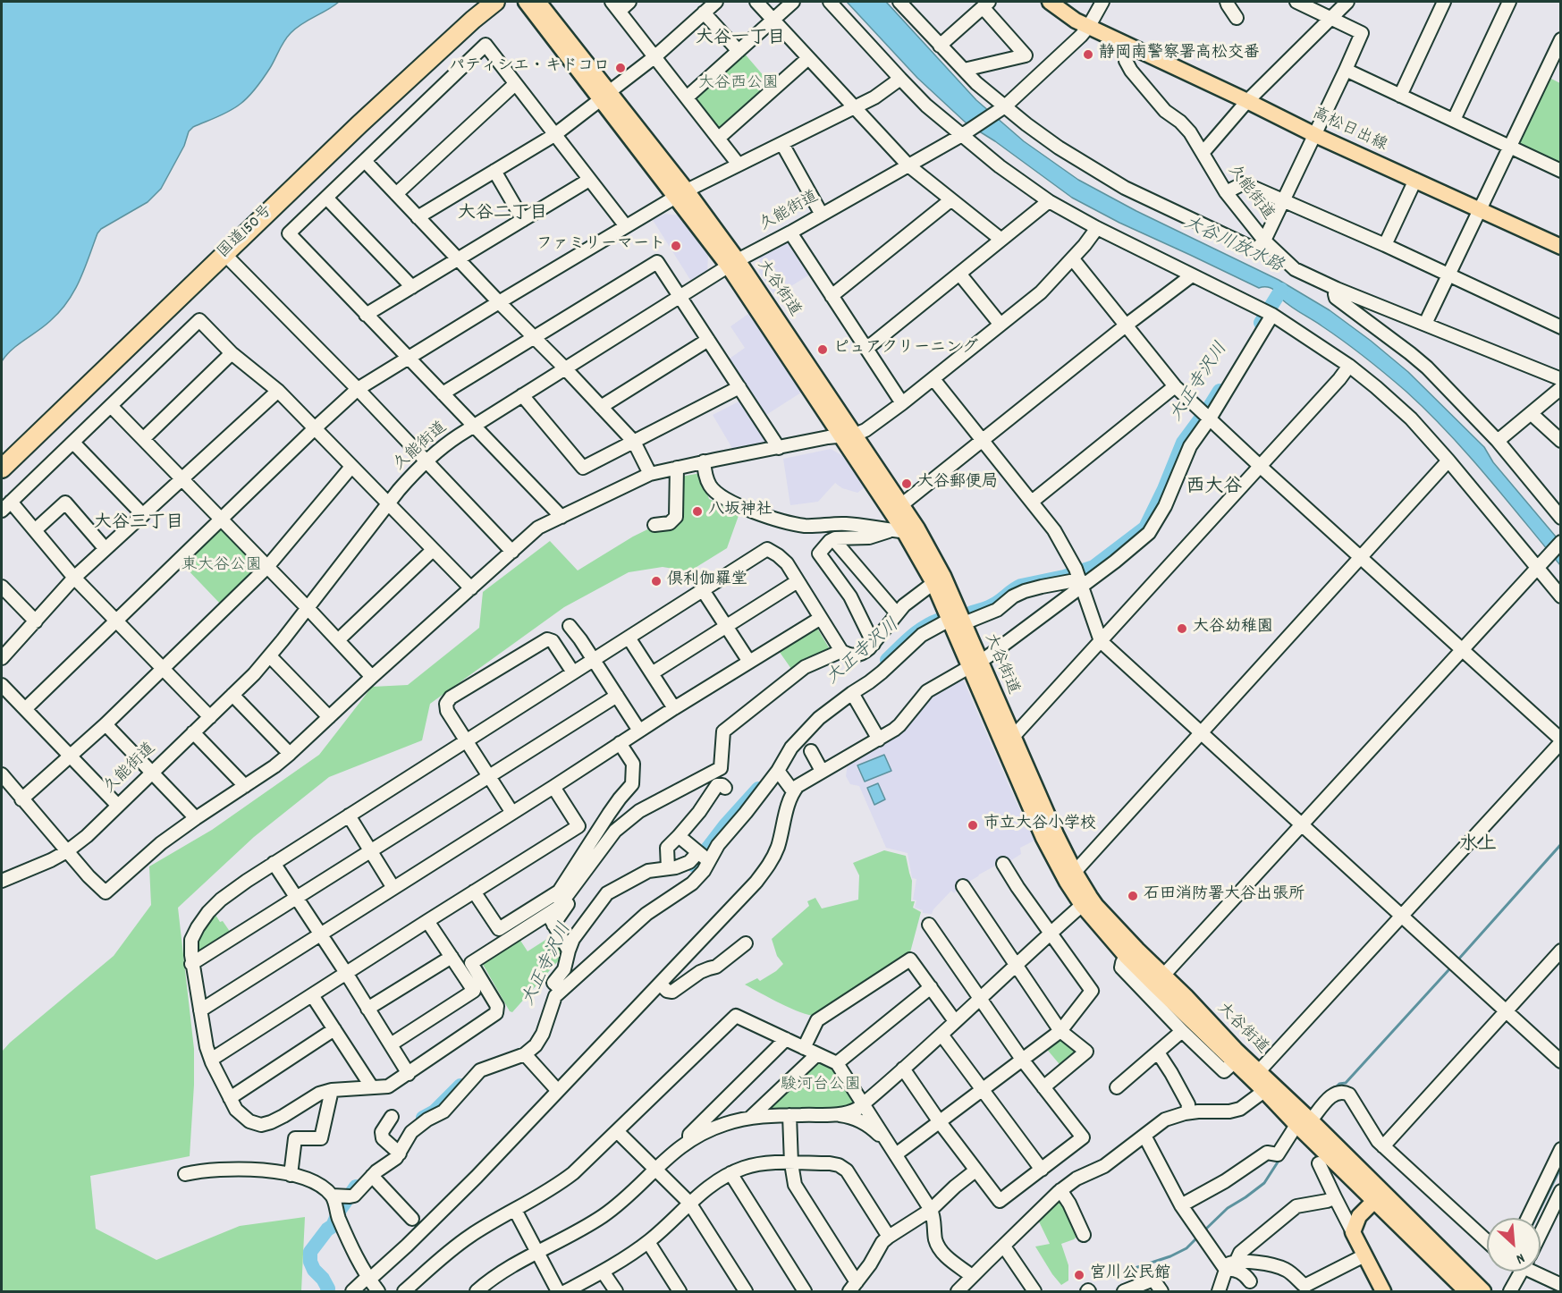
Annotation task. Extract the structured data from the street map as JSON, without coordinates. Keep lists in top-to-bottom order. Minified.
{"streets":{"highway":["国道150号"],"main road":["高松日出線","大谷街道"],"street":["久能街道"]},"crossings":[["高松日出線","久能街道"],["久能街道","大谷街道"]],"districts":["大谷一丁目","大谷二丁目","西大谷","大谷三丁目","水上"],"water":["大谷川放水路","大正寺沢川"],"parks":["大谷西公園","東大谷公園","駿河台公園"],"places":["静岡南警察署高松交番","パティシエ・キドコロ","ファミリーマート","ピュアクリーニング","大谷郵便局","八坂神社","倶利伽羅堂","大谷幼稚園","市立大谷小学校","石田消防署大谷出張所","宮川公民館"],"north":"bottom right"}
